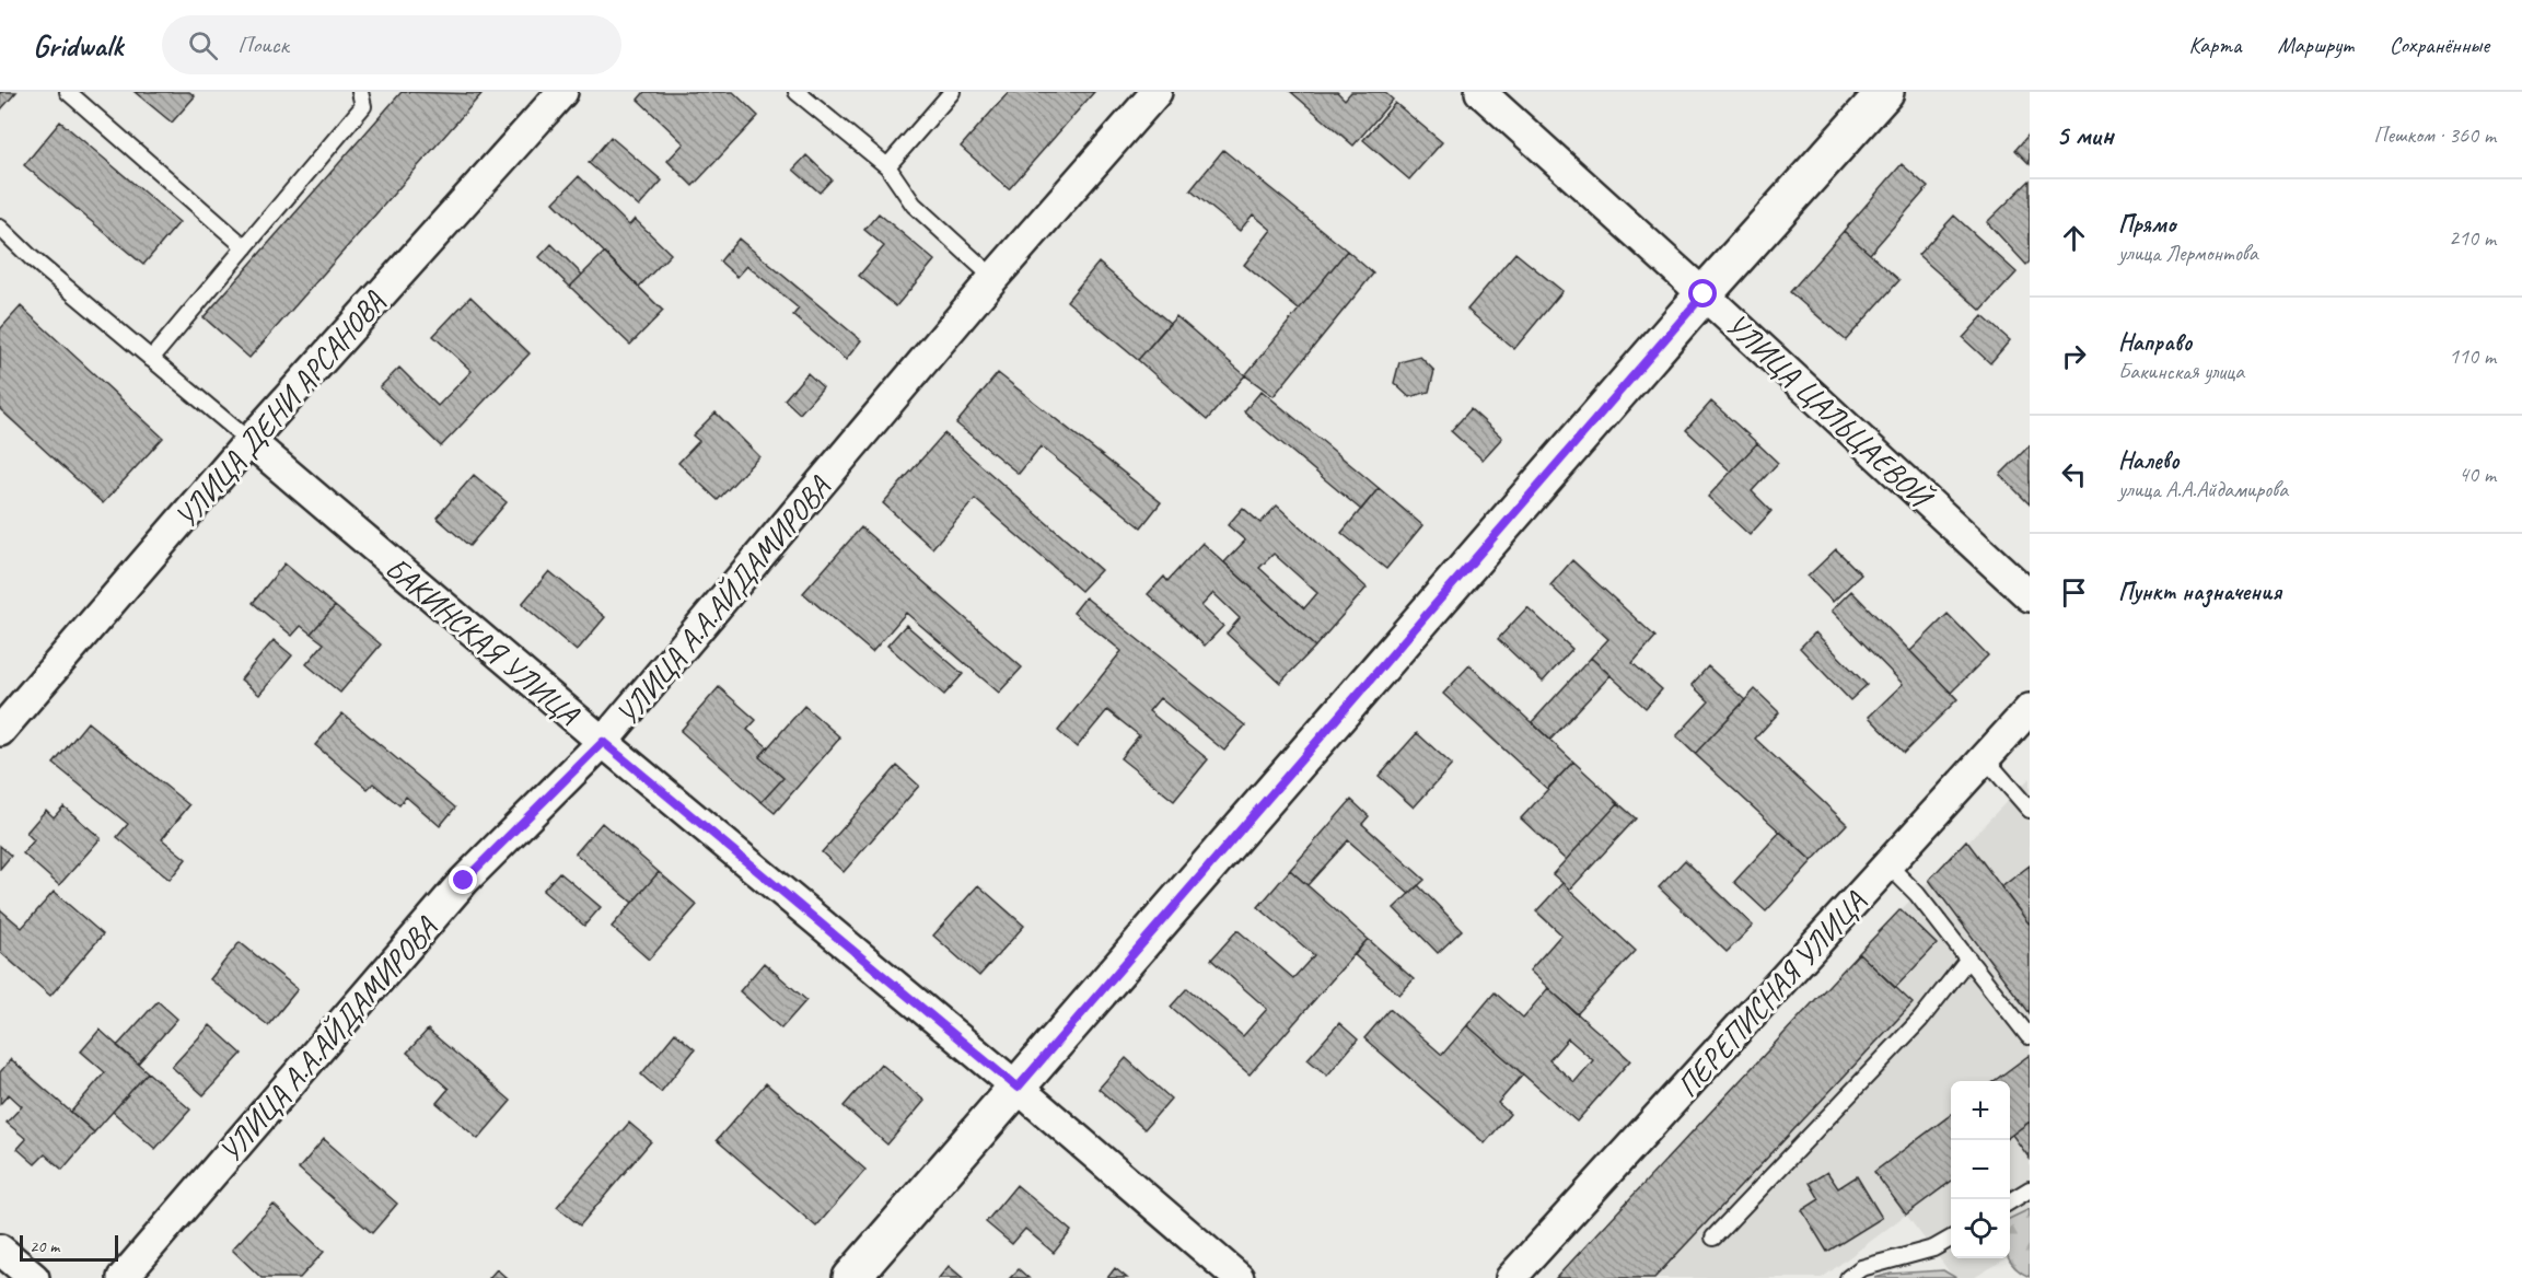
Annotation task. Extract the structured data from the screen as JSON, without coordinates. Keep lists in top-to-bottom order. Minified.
{"streets":{"street":["УЛИЦА ДЕНИ АРСАНОВА","УЛИЦА ЦАЛЬЦАЕВОЙ","УЛИЦА А.А.АЙДАМИРОВА","БАКИНСКАЯ УЛИЦА","ПЕРЕПИСНАЯ УЛИЦА"]},"crossings":[["УЛИЦА ДЕНИ АРСАНОВА","БАКИНСКАЯ УЛИЦА"],["УЛИЦА А.А.АЙДАМИРОВА","БАКИНСКАЯ УЛИЦА"]],"scale_bar":"20 m","page":{"header":"Gridwalk","search":"Поиск","nav":["Карта","Маршрут","Сохранённые"],"heading":["5 мин","Пешком · 360 m"],"list":[["Прямо","улица Лермонтова","210 m"],["Направо","Бакинская улица","110 m"],["Налево","улица А.А.Айдамирова","40 m"],"Пункт назначения"],"map_buttons":["+","−"],"scale":"20 m"}}
